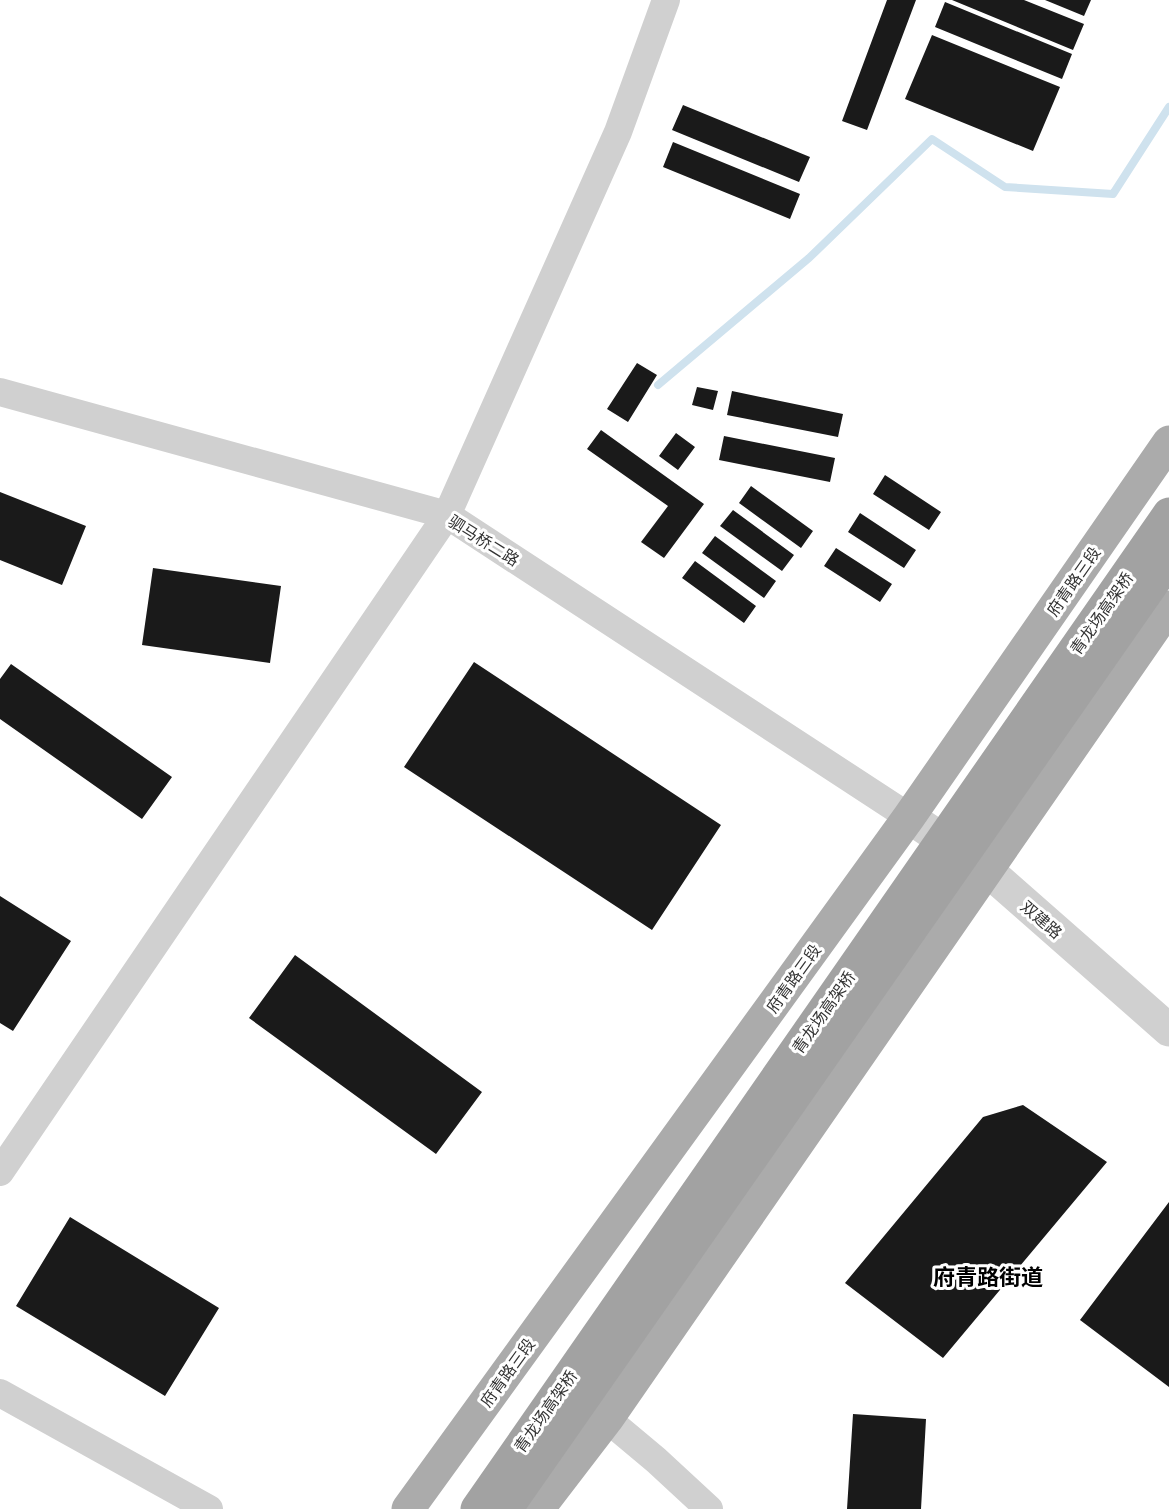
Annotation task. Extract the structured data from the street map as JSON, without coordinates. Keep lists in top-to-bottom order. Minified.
{"streets":{"highway":["青龙场高架桥"],"main road":["府青路三段"],"street":["驷马桥二路","双建路"]},"crossings":[["驷马桥二路","府青路三段"],["驷马桥二路","双建路"],["府青路三段","双建路"]],"districts":["府青路街道"]}
